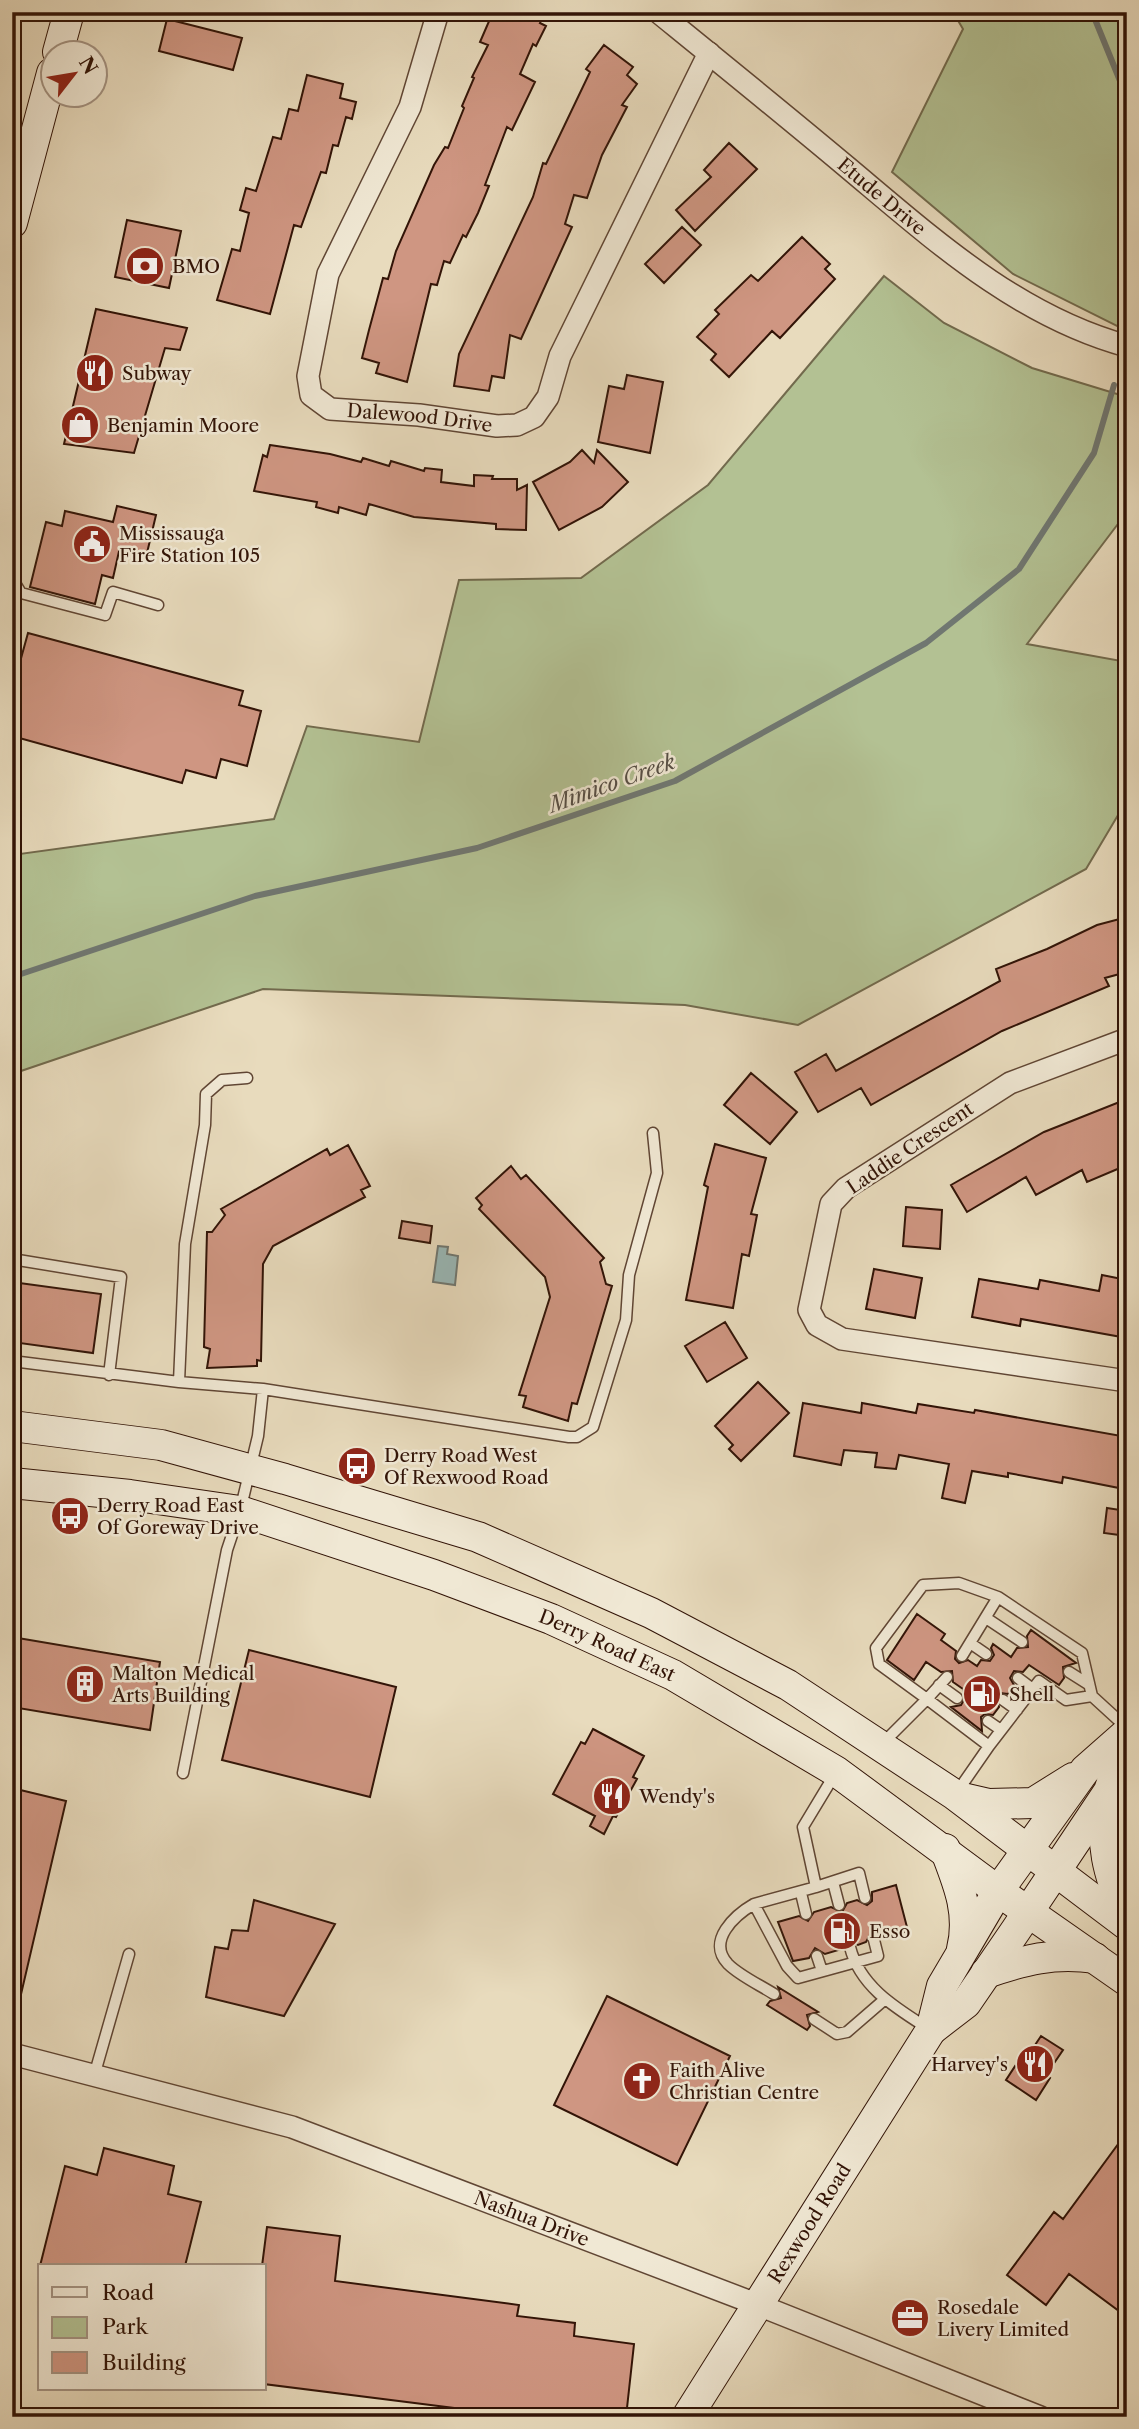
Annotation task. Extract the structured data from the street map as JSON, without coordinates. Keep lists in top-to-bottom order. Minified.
{"streets":{"main road":["Derry Road East","Rexwood Road"],"street":["Etude Drive","Dalewood Drive","Laddie Crescent","Nashua Drive"]},"crossings":[["Etude Drive","Dalewood Drive"],["Derry Road East","Rexwood Road"],["Nashua Drive","Rexwood Road"]],"water":["Mimico Creek"],"places":{"bank":["BMO"],"restaurant":["Subway","Wendy's","Harvey's"],"shop":["Benjamin Moore"],"public building":["Mississauga Fire Station 105"],"bus stop":["Derry Road West Of Rexwood Road","Derry Road East Of Goreway Drive"],"building":["Malton Medical Arts Building"],"fuel station":["Shell","Esso"],"church":["Faith Alive Christian Centre"],"office":["Rosedale Livery Limited"]},"legend":["Road","Park","Building"],"north":"top right"}
